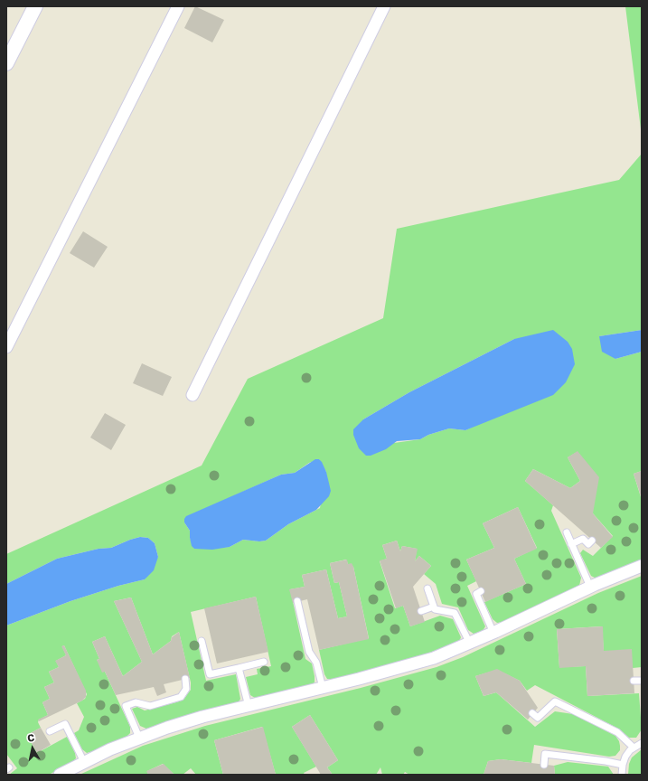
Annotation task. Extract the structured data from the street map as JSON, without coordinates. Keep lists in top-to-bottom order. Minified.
{"north":"top"}
